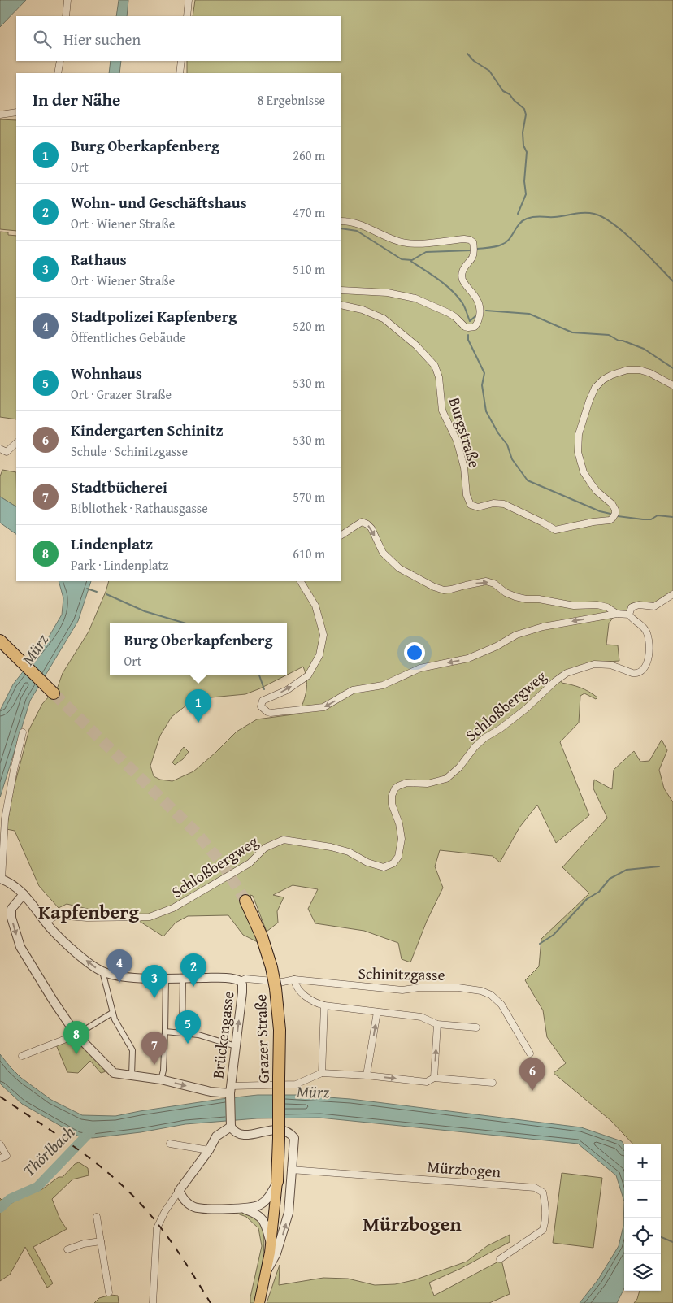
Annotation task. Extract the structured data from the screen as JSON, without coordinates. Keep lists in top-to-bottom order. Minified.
{"streets":{"highway":["Grazer Straße"],"street":["Burgstraße","Schloßbergweg","Schinitzgasse","Brückengasse","Mürzbogen"]},"crossings":[["Schinitzgasse","Brückengasse"],["Brückengasse","Grazer Straße"]],"districts":["Kapfenberg","Mürzbogen"],"water":["Mürz","Thörlbach"],"page":{"search":"Hier suchen","heading":["In der Nähe","8 Ergebnisse"],"list":[{"mark":"1","name":"Burg Oberkapfenberg","note":"Ort","value":"260 m"},{"mark":"2","name":"Wohn- und Geschäftshaus","note":"Ort · Wiener Straße","value":"470 m"},{"mark":"3","name":"Rathaus","note":"Ort · Wiener Straße","value":"510 m"},{"mark":"4","name":"Stadtpolizei Kapfenberg","note":"Öffentliches Gebäude","value":"520 m"},{"mark":"5","name":"Wohnhaus","note":"Ort · Grazer Straße","value":"530 m"},{"mark":"6","name":"Kindergarten Schinitz","note":"Schule · Schinitzgasse","value":"530 m"},{"mark":"7","name":"Stadtbücherei","note":"Bibliothek · Rathausgasse","value":"570 m"},{"mark":"8","name":"Lindenplatz","note":"Park · Lindenplatz","value":"610 m"}],"popup":["Burg Oberkapfenberg","Ort"],"pins":["1","4","2","3","5","8","7","6"],"map_buttons":["+","−"]}}
